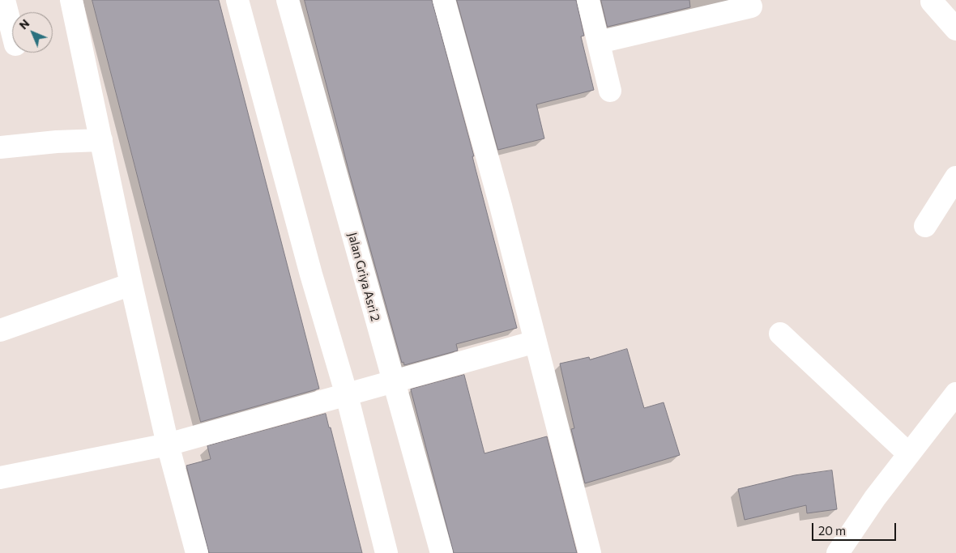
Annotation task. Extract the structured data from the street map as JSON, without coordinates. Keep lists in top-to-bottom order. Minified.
{"streets":{"street":["Jalan Griya Asri 2"]},"scale_bar":"20 m","north":"top left"}
